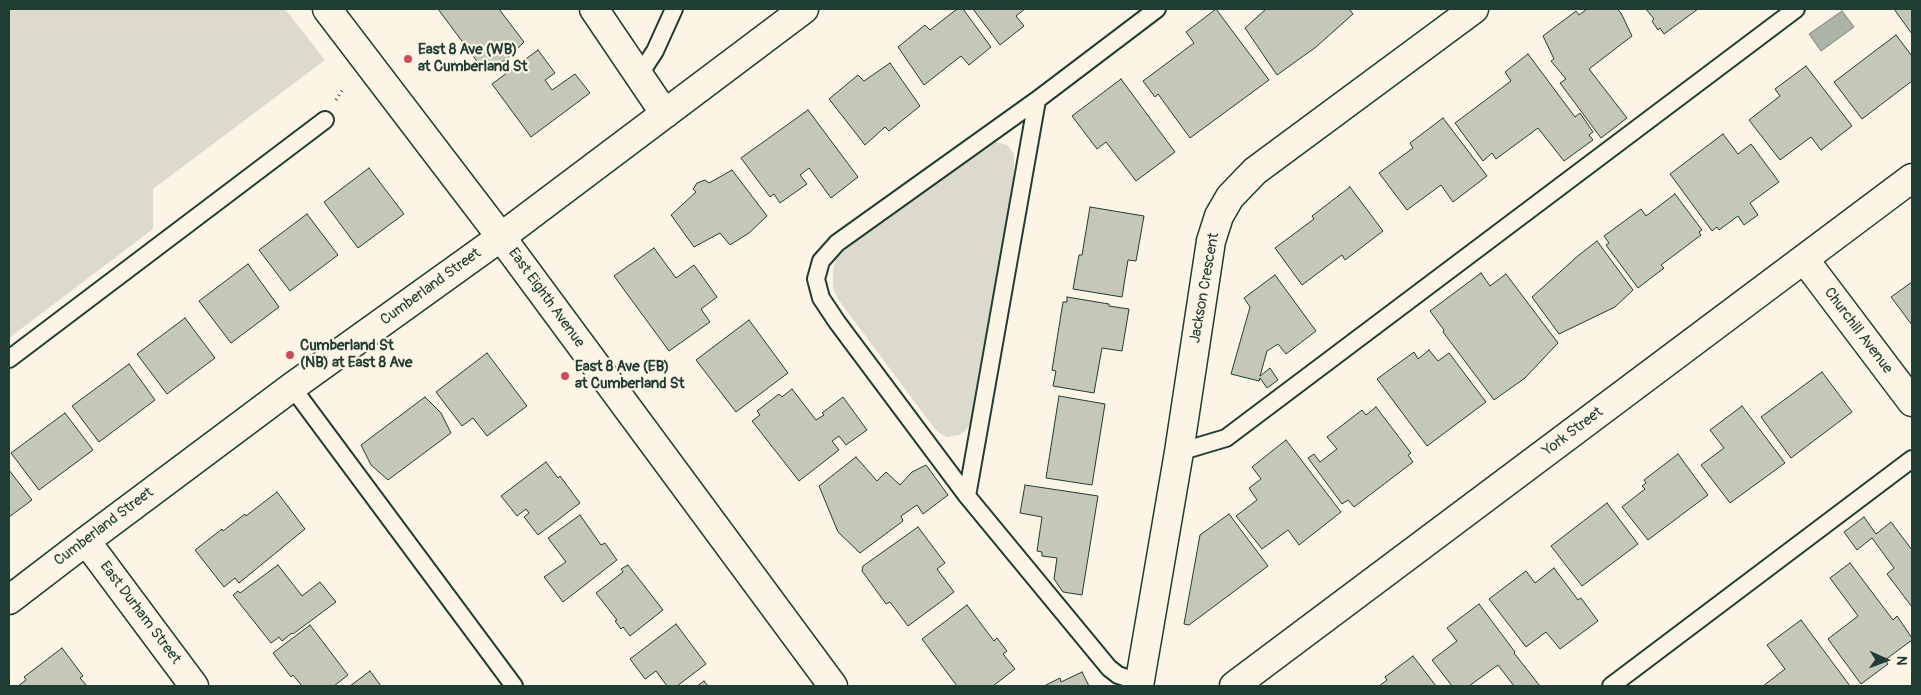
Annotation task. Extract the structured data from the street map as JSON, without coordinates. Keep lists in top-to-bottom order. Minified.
{"streets":{"street":["Cumberland Street","Jackson Crescent","East Eighth Avenue","Churchill Avenue","York Street","East Durham Street"]},"crossings":[["Cumberland Street","East Eighth Avenue"],["Cumberland Street","East Durham Street"],["Churchill Avenue","York Street"]],"places":["East 8 Ave (WB) at Cumberland St","Cumberland St (NB) at East 8 Ave","East 8 Ave (EB) at Cumberland St"],"north":"right"}
